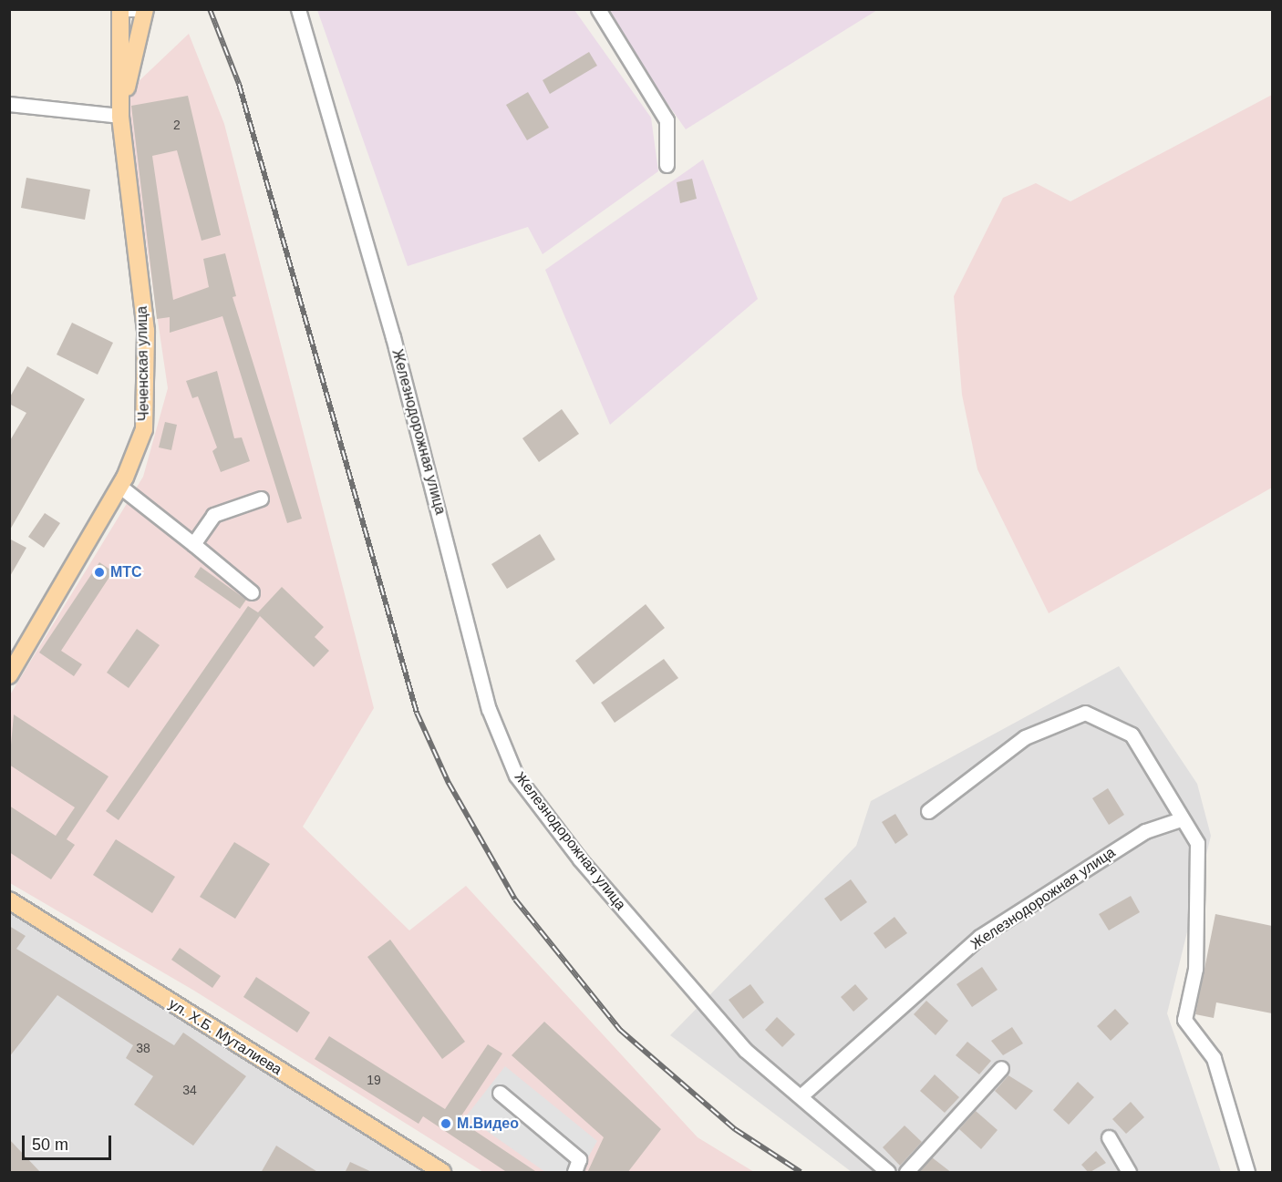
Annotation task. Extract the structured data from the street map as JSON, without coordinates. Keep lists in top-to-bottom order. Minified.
{"streets":{"main road":["Чеченская улица","ул. Х.Б. Муталиева"],"street":["Железнодорожная улица"]},"places":["МТС","М.Видео"],"house_numbers":["2","38","19","34"],"scale_bar":"50 m"}
